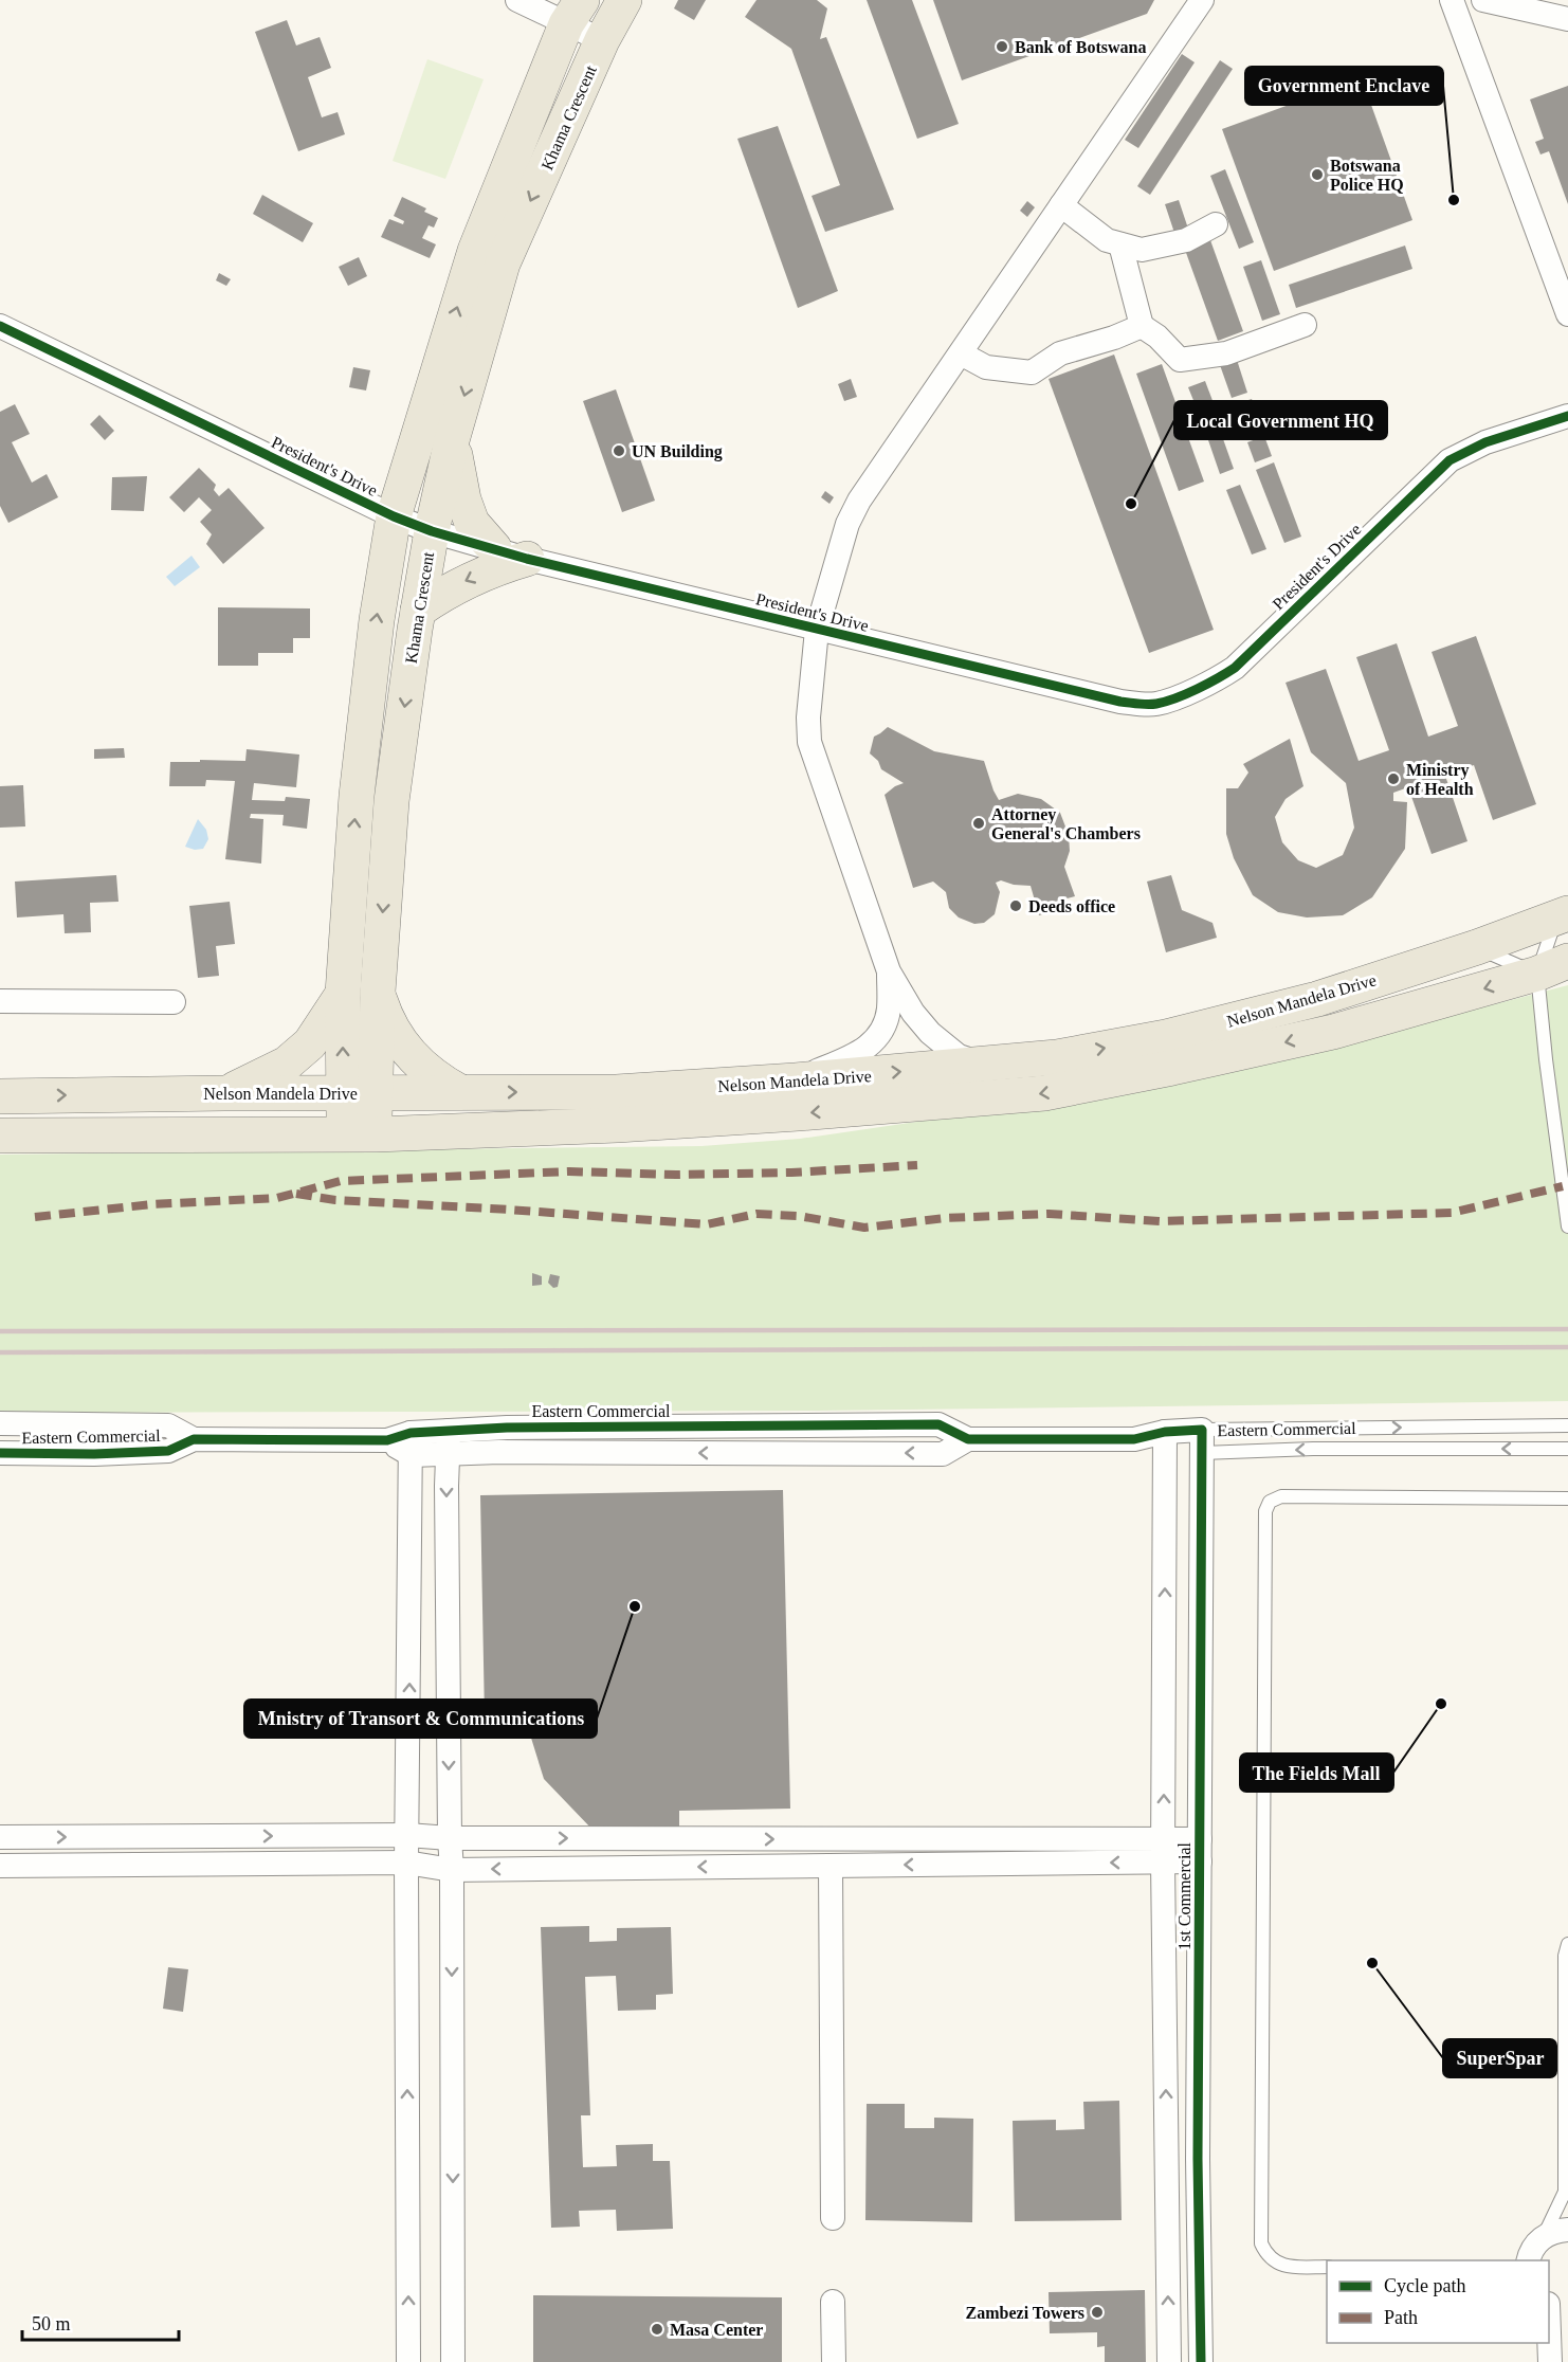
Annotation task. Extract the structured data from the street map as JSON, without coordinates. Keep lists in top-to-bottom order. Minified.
{"streets":{"main road":["Khama Crescent","Nelson Mandela Drive"],"street":["President's Drive","Eastern Commercial","1st Commercial"]},"crossings":[["Khama Crescent","President's Drive"],["Khama Crescent","Nelson Mandela Drive"],["Eastern Commercial","1st Commercial"]],"places":["Bank of Botswana","Botswana Police HQ","Government Enclave","UN Building","Local Government HQ","Ministry of Health","Attorney General's Chambers","Deeds office","Mnistry of Transort & Communications","The Fields Mall","SuperSpar","Zambezi Towers","Masa Center"],"legend":["Cycle path","Path"],"scale_bar":"50 m"}
